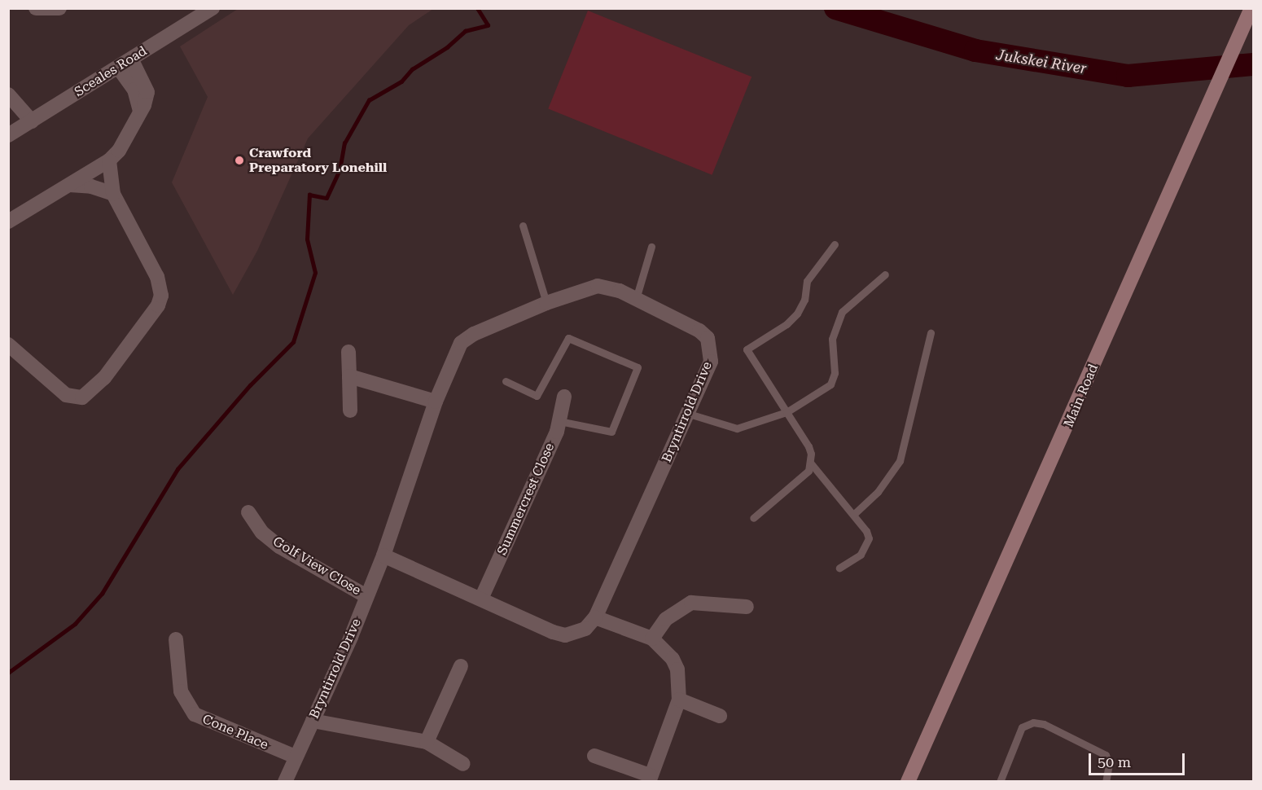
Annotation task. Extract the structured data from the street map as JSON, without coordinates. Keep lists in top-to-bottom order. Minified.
{"streets":{"main road":["Main Road"],"street":["Sceales Road","Bryntirrold Drive","Summercrest Close","Golf View Close","Cone Place"]},"crossings":[["Bryntirrold Drive","Summercrest Close"],["Bryntirrold Drive","Golf View Close"],["Bryntirrold Drive","Cone Place"]],"water":["Jukskei River"],"places":["Crawford Preparatory Lonehill"],"scale_bar":"50 m"}
